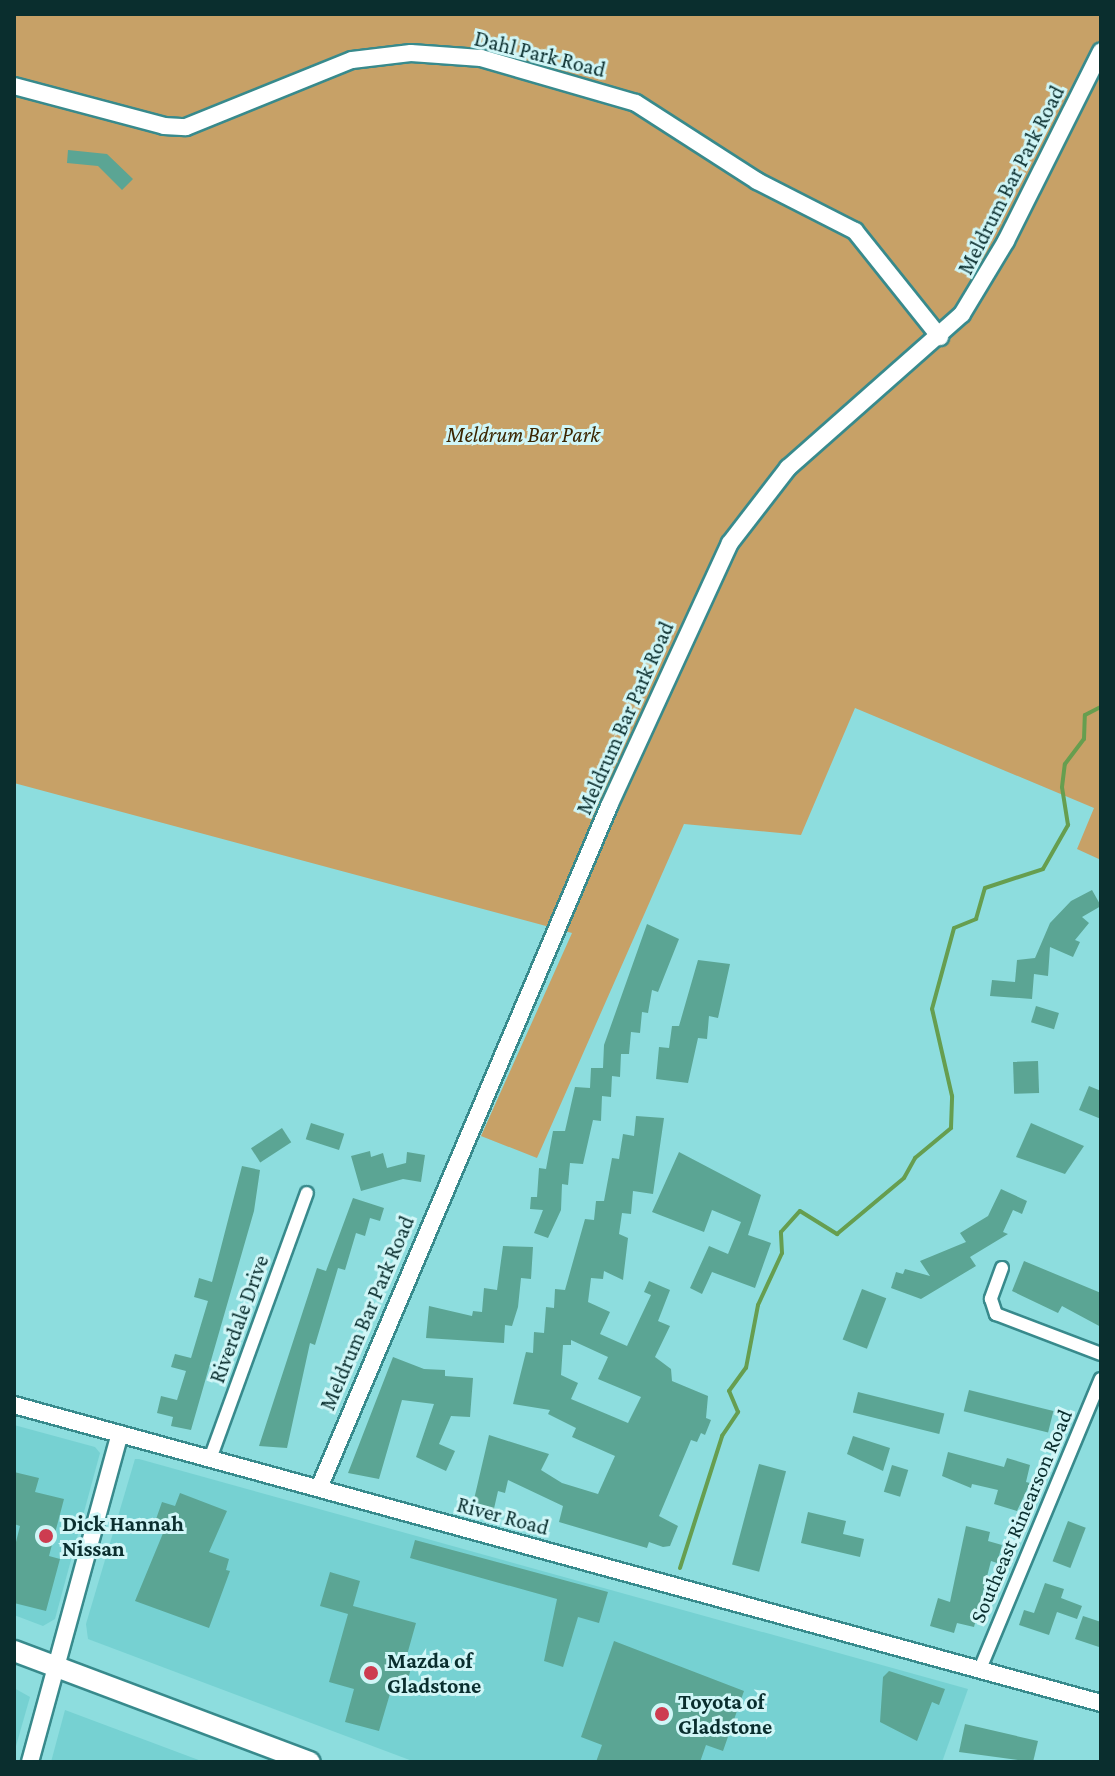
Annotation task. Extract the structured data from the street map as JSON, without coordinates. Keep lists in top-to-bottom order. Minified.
{"streets":{"street":["Dahl Park Road","Meldrum Bar Park Road","Riverdale Drive","River Road","Southeast Rinearson Road"]},"crossings":[["Dahl Park Road","Meldrum Bar Park Road"],["Meldrum Bar Park Road","River Road"],["Riverdale Drive","River Road"],["River Road","Southeast Rinearson Road"]],"parks":["Meldrum Bar Park"],"places":["Dick Hannah Nissan","Mazda of Gladstone","Toyota of Gladstone"]}
